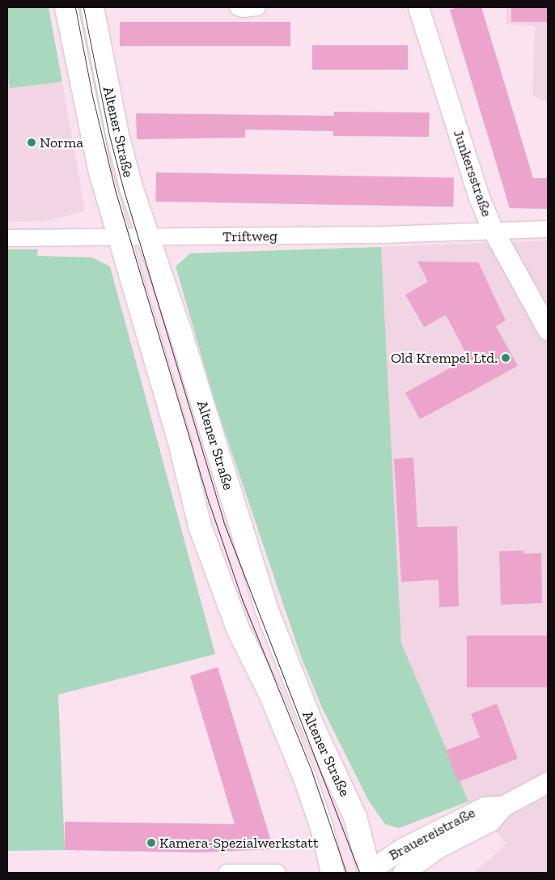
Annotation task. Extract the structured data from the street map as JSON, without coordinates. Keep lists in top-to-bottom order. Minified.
{"streets":{"main road":["Altener Straße"],"street":["Junkersstraße","Triftweg","Brauereistraße"]},"crossings":[["Altener Straße","Triftweg"],["Altener Straße","Brauereistraße"],["Junkersstraße","Triftweg"]],"places":["Norma","Old Krempel Ltd.","Kamera-Spezialwerkstatt"]}
